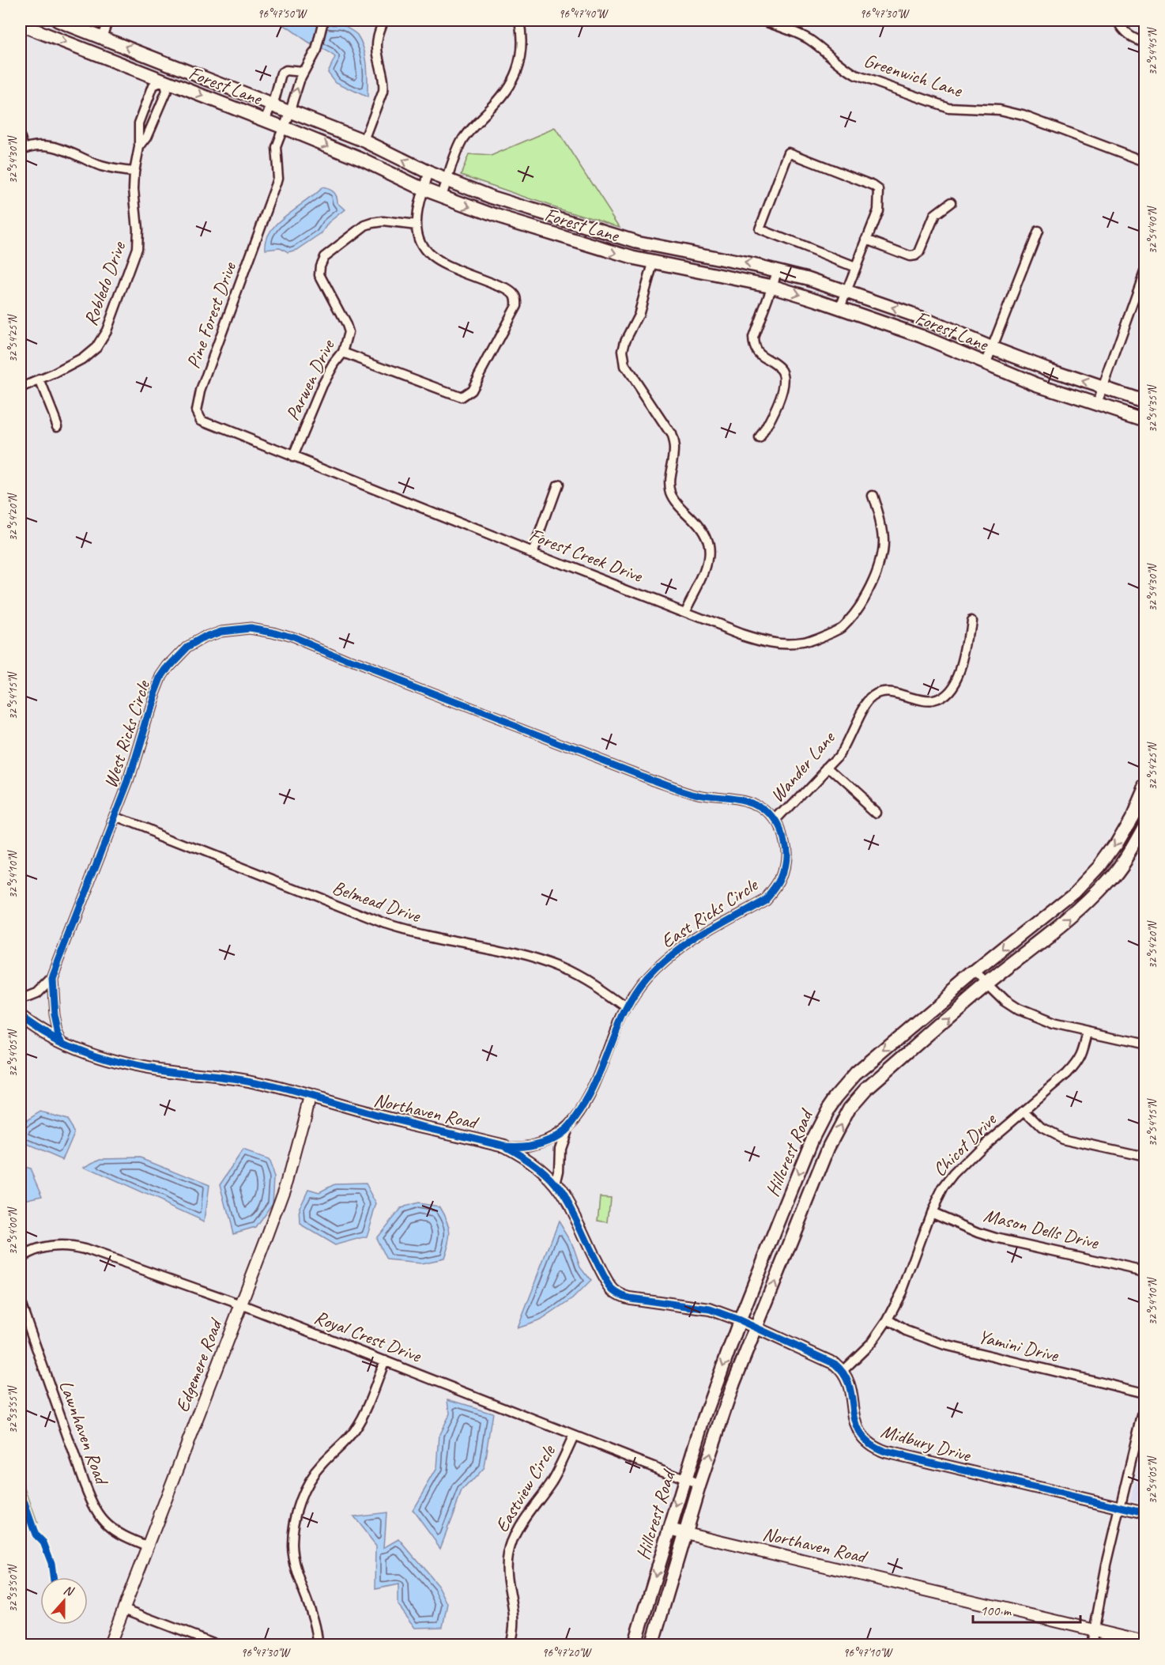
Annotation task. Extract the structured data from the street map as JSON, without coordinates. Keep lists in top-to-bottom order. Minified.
{"streets":{"main road":["Forest Lane","Hillcrest Road"],"street":["Greenwich Lane","Robledo Drive","Pine Forest Drive","Parwen Drive","Forest Creek Drive","West Ricks Circle","Wander Lane","Belmead Drive","East Ricks Circle","Northaven Road","Chicot Drive","Mason Dells Drive","Royal Crest Drive","Yamini Drive","Edgemere Road","Lawnhaven Road","Midbury Drive","Eastview Circle"]},"crossings":[["Forest Lane","Robledo Drive"],["Forest Lane","Pine Forest Drive"],["Pine Forest Drive","Parwen Drive"],["Pine Forest Drive","Forest Creek Drive"],["Parwen Drive","Forest Creek Drive"],["West Ricks Circle","Wander Lane"],["West Ricks Circle","Belmead Drive"],["West Ricks Circle","East Ricks Circle"],["West Ricks Circle","Northaven Road"],["Wander Lane","East Ricks Circle"],["Belmead Drive","East Ricks Circle"],["East Ricks Circle","Northaven Road"],["Northaven Road","Hillcrest Road"],["Northaven Road","Edgemere Road"],["Chicot Drive","Mason Dells Drive"],["Chicot Drive","Yamini Drive"],["Chicot Drive","Midbury Drive"],["Hillcrest Road","Royal Crest Drive"],["Royal Crest Drive","Edgemere Road"],["Royal Crest Drive","Eastview Circle"],["Edgemere Road","Lawnhaven Road"]],"scale_bar":"100 m","north":"top","coordinates":["96°47'50\"W","96°47'40\"W","96°47'30\"W","32°54'45\"N","32°54'30\"N","32°54'40\"N","32°54'25\"N","32°54'35\"N","32°54'20\"N","32°54'15\"N","32°54'10\"N","32°54'05\"N","32°54'00\"N","32°53'55\"N","32°53'50\"N","96°47'20\"W","96°47'10\"W"]}
